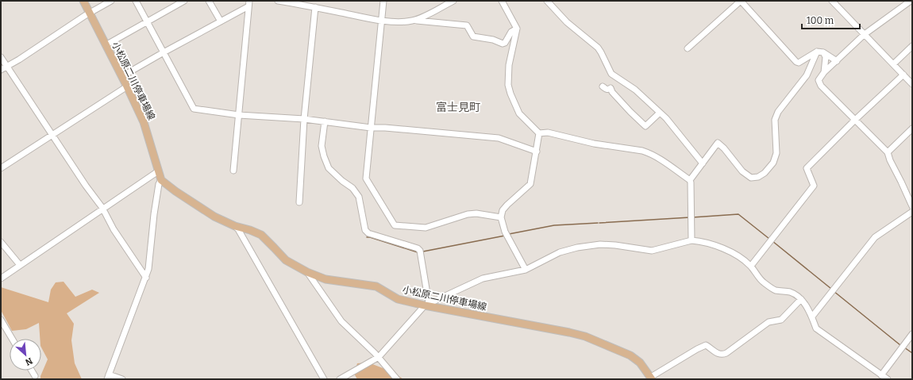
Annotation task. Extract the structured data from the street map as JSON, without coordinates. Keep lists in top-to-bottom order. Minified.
{"streets":{"main road":["小松原二川停車場線"]},"districts":["富士見町"],"scale_bar":"100 m","north":"bottom right"}
